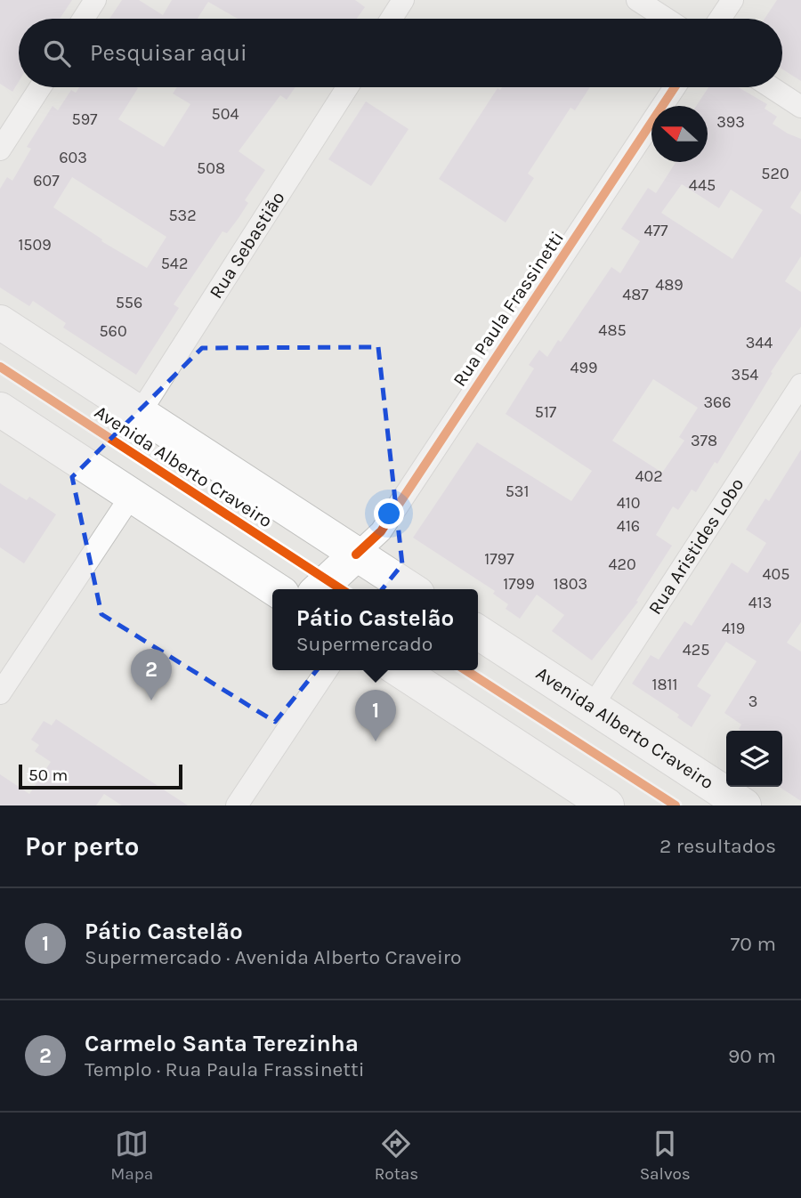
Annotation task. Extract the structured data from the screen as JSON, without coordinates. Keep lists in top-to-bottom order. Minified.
{"streets":{"main road":["Avenida Alberto Craveiro"],"street":["Rua Sebastião","Rua Paula Frassinetti","Rua Aristides Lobo"]},"crossings":[["Rua Sebastião","Avenida Alberto Craveiro"],["Rua Paula Frassinetti","Avenida Alberto Craveiro"],["Avenida Alberto Craveiro","Rua Aristides Lobo"]],"house_numbers":["504","597","393","603","508","520","607","445","532","477","1509","542","489","487","556","485","560","344","499","354","366","517","378","402","531","410","416","1797","420","405","1799","1803","413","419","425","1811","3"],"scale_bar":"50 m","north":"left","page":{"search":"Pesquisar aqui","popup":["Pátio Castelão","Supermercado"],"pins":["2","1"],"scale":"50 m","heading":["Por perto","2 resultados"],"list":[{"mark":"1","name":"Pátio Castelão","note":"Supermercado · Avenida Alberto Craveiro","value":"70 m"},{"mark":"2","name":"Carmelo Santa Terezinha","note":"Templo · Rua Paula Frassinetti","value":"90 m"}],"nav":["Mapa","Rotas","Salvos"]}}
